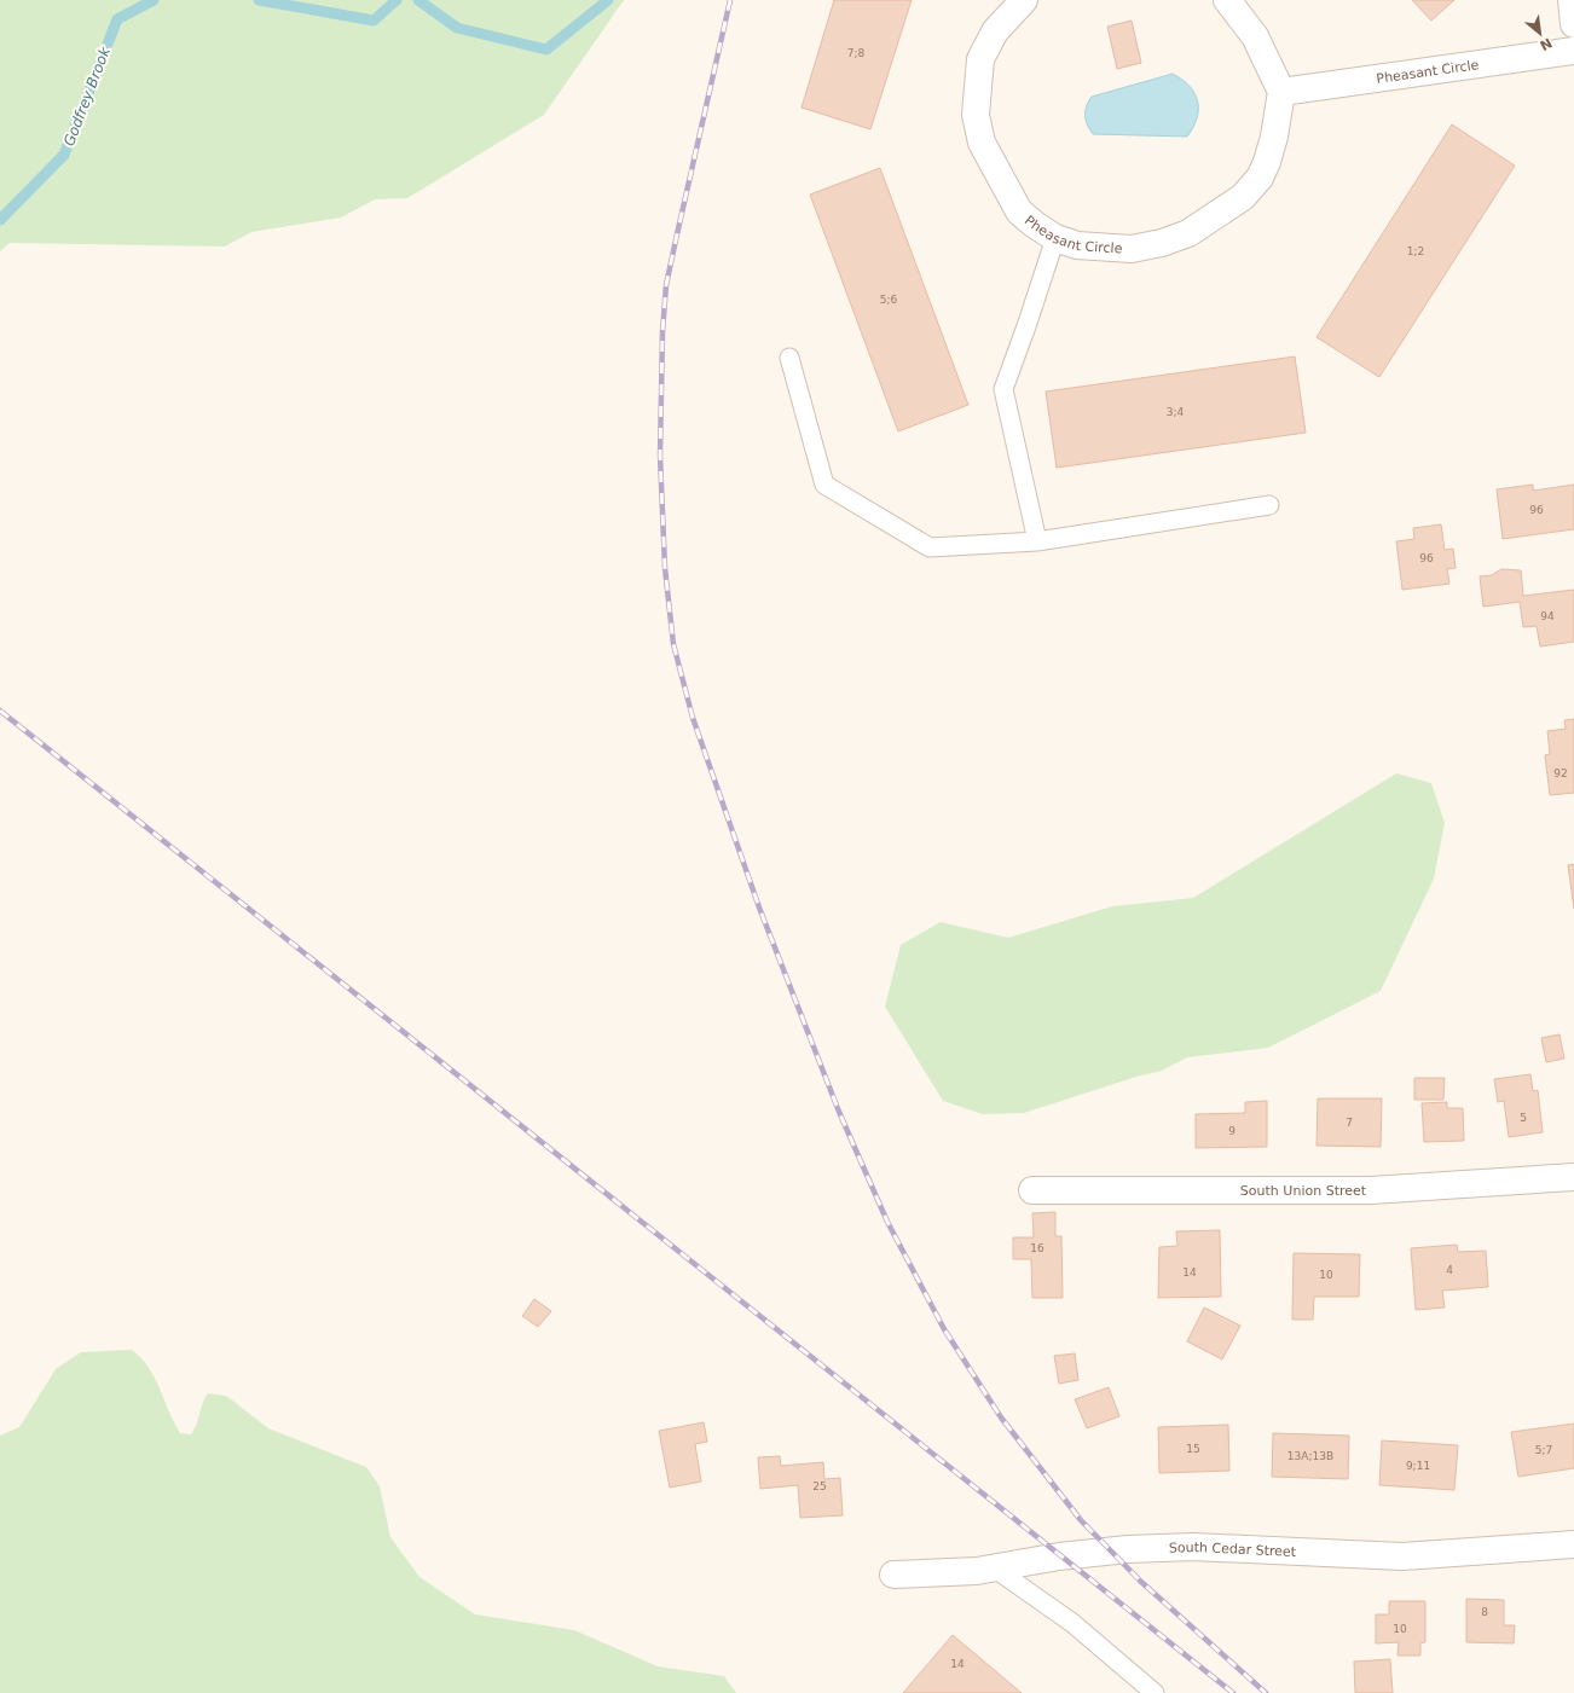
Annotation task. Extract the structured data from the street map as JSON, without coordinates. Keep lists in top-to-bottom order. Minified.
{"streets":{"street":["Pheasant Circle","South Union Street","South Cedar Street"]},"water":["Godfrey Brook"],"house_numbers":["7;8","1;2","5;6","3;4","96","96","94","92","5","7","9","16","4","14","10","15","5;7","13A;13B","9;11","25","8","10","14"],"north":"bottom right"}
